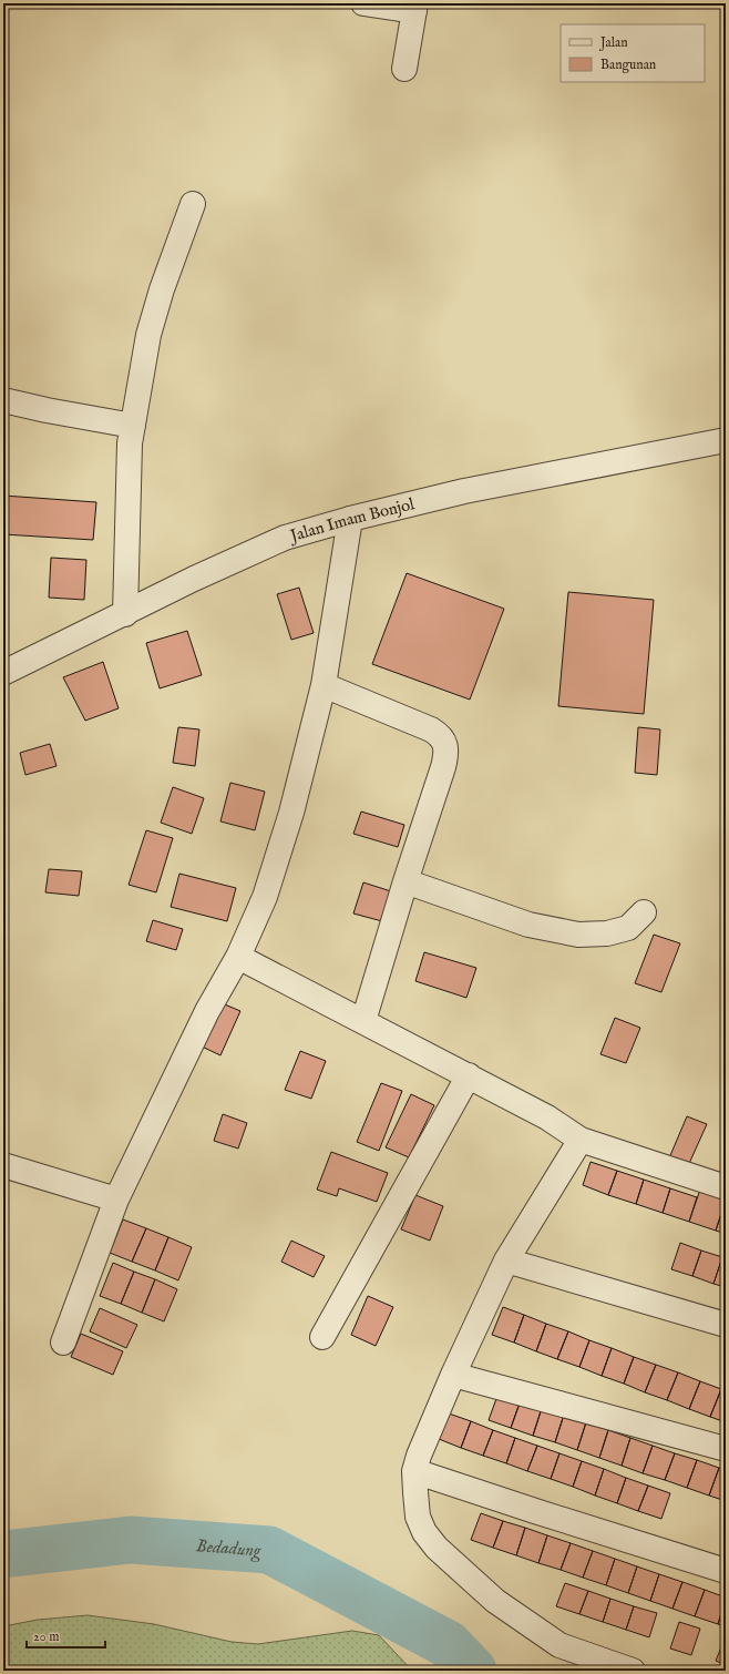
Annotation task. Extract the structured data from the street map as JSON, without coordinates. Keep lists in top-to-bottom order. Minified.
{"streets":{"street":["Jalan Imam Bonjol"]},"water":["Bedadung"],"legend":["Jalan","Bangunan"],"scale_bar":"20 m"}
